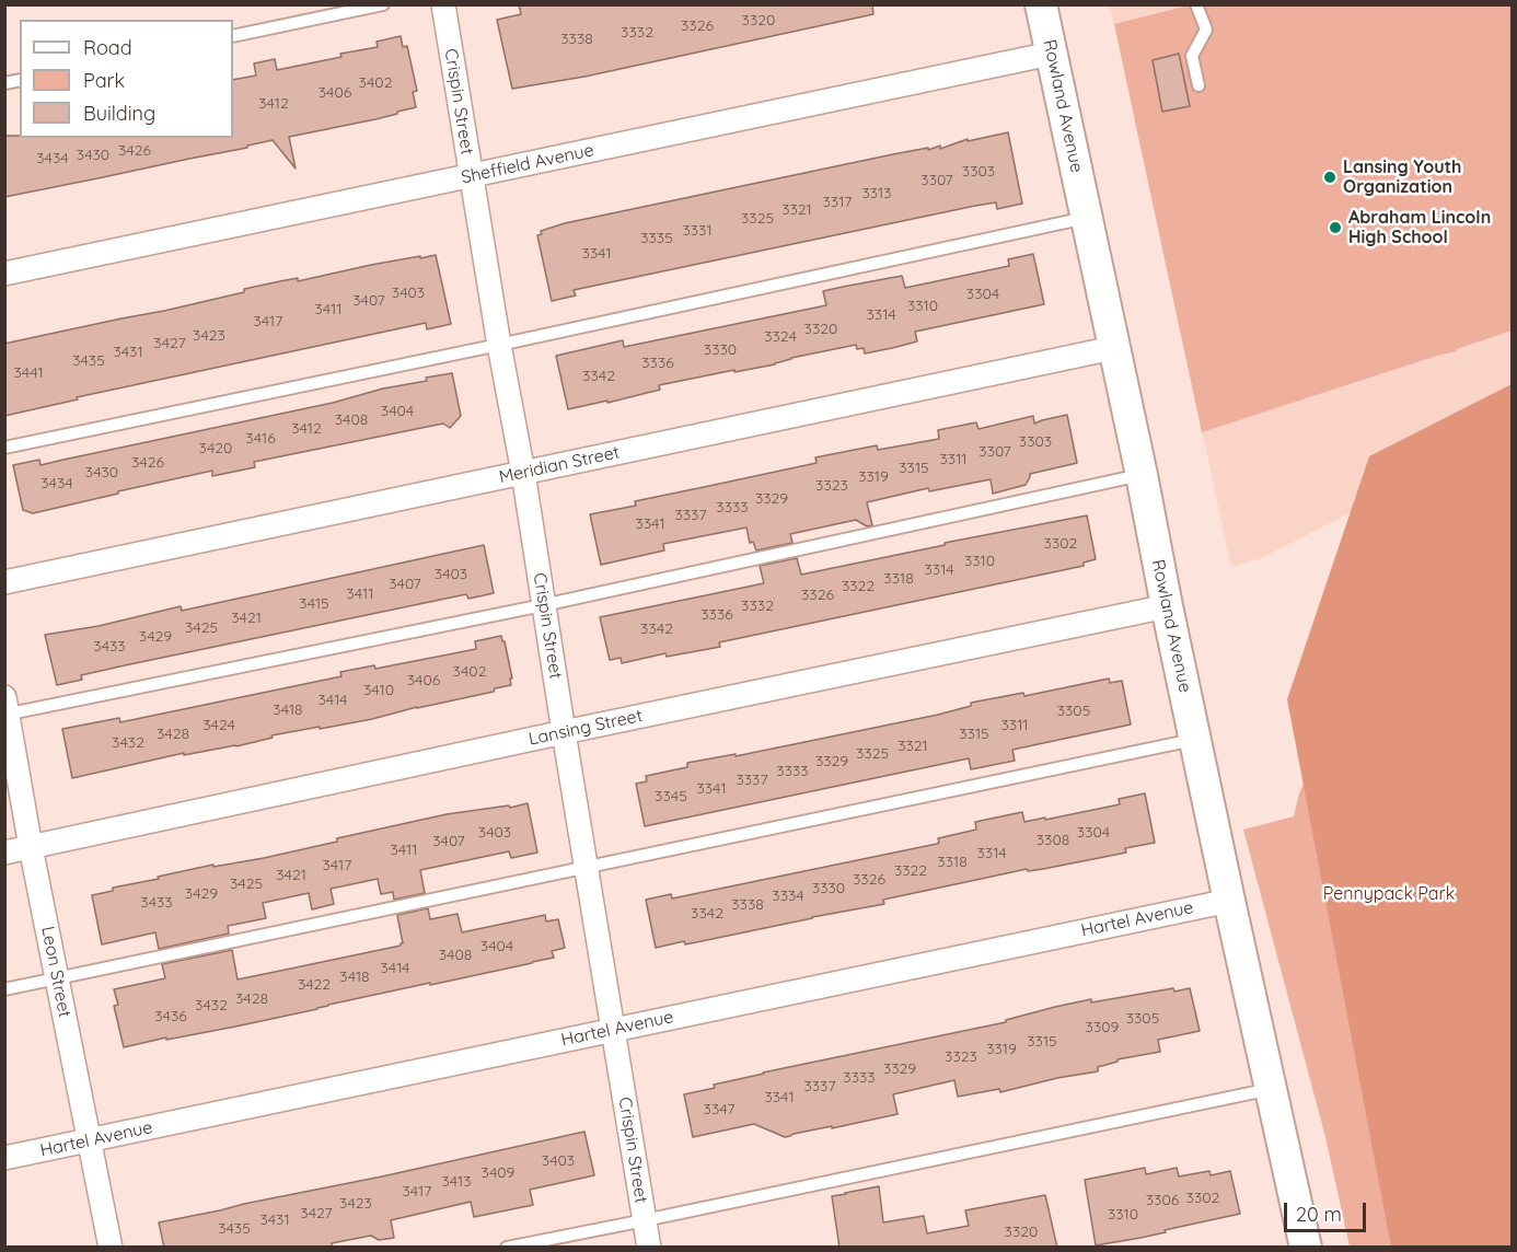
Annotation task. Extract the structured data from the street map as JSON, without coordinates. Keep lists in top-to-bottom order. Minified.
{"streets":{"street":["Crispin Street","Rowland Avenue","Sheffield Avenue","Meridian Street","Lansing Street","Hartel Avenue","Leon Street"]},"crossings":[["Crispin Street","Sheffield Avenue"],["Crispin Street","Meridian Street"],["Crispin Street","Lansing Street"],["Crispin Street","Hartel Avenue"],["Rowland Avenue","Sheffield Avenue"],["Rowland Avenue","Meridian Street"],["Rowland Avenue","Lansing Street"],["Rowland Avenue","Hartel Avenue"],["Lansing Street","Leon Street"],["Hartel Avenue","Leon Street"]],"parks":["Pennypack Park"],"places":["Lansing Youth Organization","Abraham Lincoln High School"],"house_numbers":["3320","3326","3332","3338","3402","3406","3412","3426","3430","3434","3303","3307","3313","3317","3321","3325","3331","3335","3341","3403","3304","3407","3310","3411","3314","3417","3320","3423","3324","3427","3330","3431","3435","3336","3441","3342","3404","3408","3412","3416","3303","3420","3307","3311","3426","3315","3430","3319","3434","3323","3329","3333","3337","3341","3302","3310","3314","3403","3318","3407","3322","3411","3326","3415","3332","3336","3421","3425","3342","3429","3433","3402","3406","3410","3414","3418","3305","3424","3311","3428","3315","3432","3321","3325","3329","3333","3337","3341","3345","3403","3304","3308","3407","3411","3314","3318","3417","3322","3421","3326","3425","3330","3429","3334","3433","3338","3342","3404","3408","3414","3418","3422","3428","3432","3436","3305","3309","3315","3319","3323","3329","3333","3337","3341","3347","3403","3409","3413","3417","3302","3306","3423","3427","3310","3431","3435","3320"],"legend":["Road","Park","Building"],"scale_bar":"20 m"}
